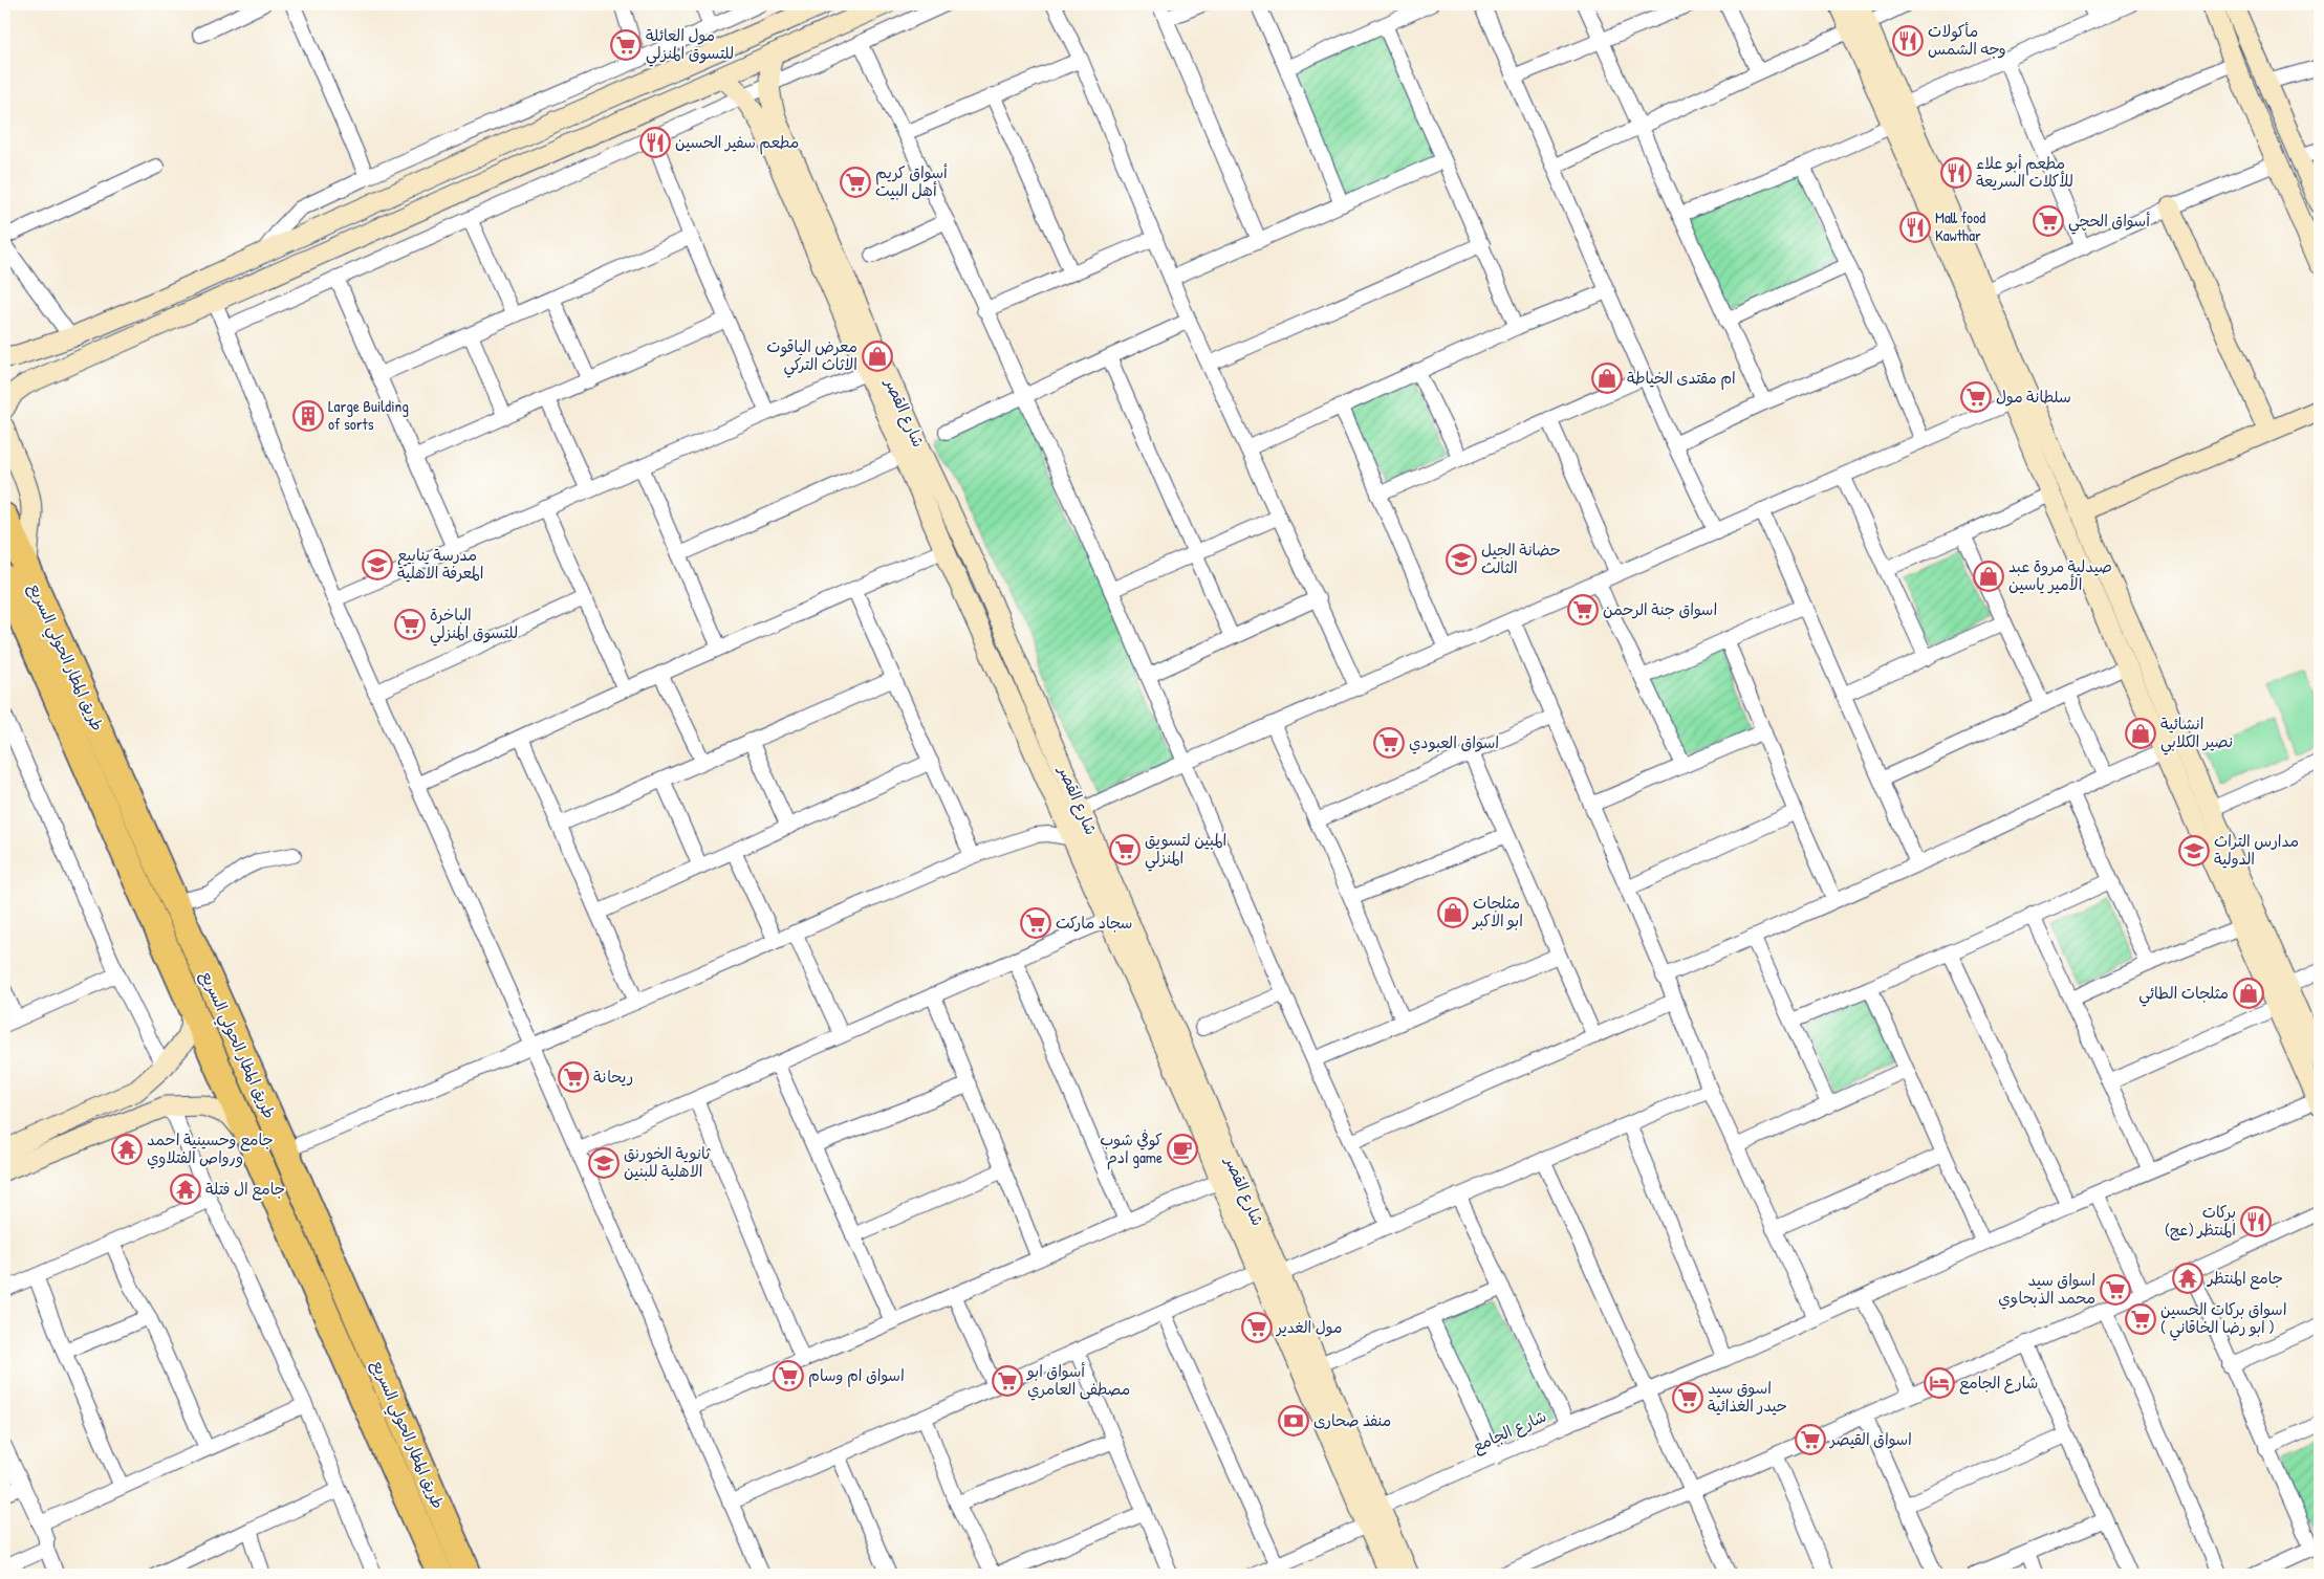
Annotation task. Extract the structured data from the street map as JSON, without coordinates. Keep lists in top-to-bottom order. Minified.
{"streets":{"highway":["طريق المطار الحولي السريع"],"street":["شارع القصر","شارع الجامع"]},"crossings":[["شارع القصر","شارع الجامع"]],"places":{"restaurant":["مأكولات وجه الشمس","مطعم سفير الحسين","مطعم أبو علاء للأكلات السريعة","Mall food Kawthar","بركات المنتظر (عج)"],"supermarket":["مول العائلة للتسوق المنزلي","أسواق كريم أهل البيت","أسواق الحچي","سلطانة مول","اسواق جنة الرحمن","الباخرة للتسوق المنزلي","اسواق العبودي","المبين لتسويق المنزلي","سجاد ماركت","ريحانة","اسواق سيد محمد الذبحاوي","اسواق بركات الحسين ( ابو رضا الخاقاني )","مول الغدير","اسواق ام وسام","أسواق ابو مصطفى العامري","اسوق سيد حيدر الغذائية","اسواق القيصر"],"shop":["معرض الياقوت الاثاث التركي","ام مقتدى الخياطة","صيدلية مروة عبد الأمير ياسين","انشائية نصير الكلابي","مثلجات ابو الاكبر","مثلجات الطائي"],"building":["Large Building of sorts"],"school or university":["حضانة الجيل الثالث","مدرسة ينابيع المعرفة الاهلية","مدارس التراث الدولية","ثانوية الخورنق الاهلية للبنين"],"temple":["جامع وحسينية احمد ورواص الفتلاوي","جامع ال فتلة","جامع المنتظر"],"cafe":["كوفي شوب ادم game"],"hotel":["شارع الجامع"],"bank":["منفذ صحارى"]}}
